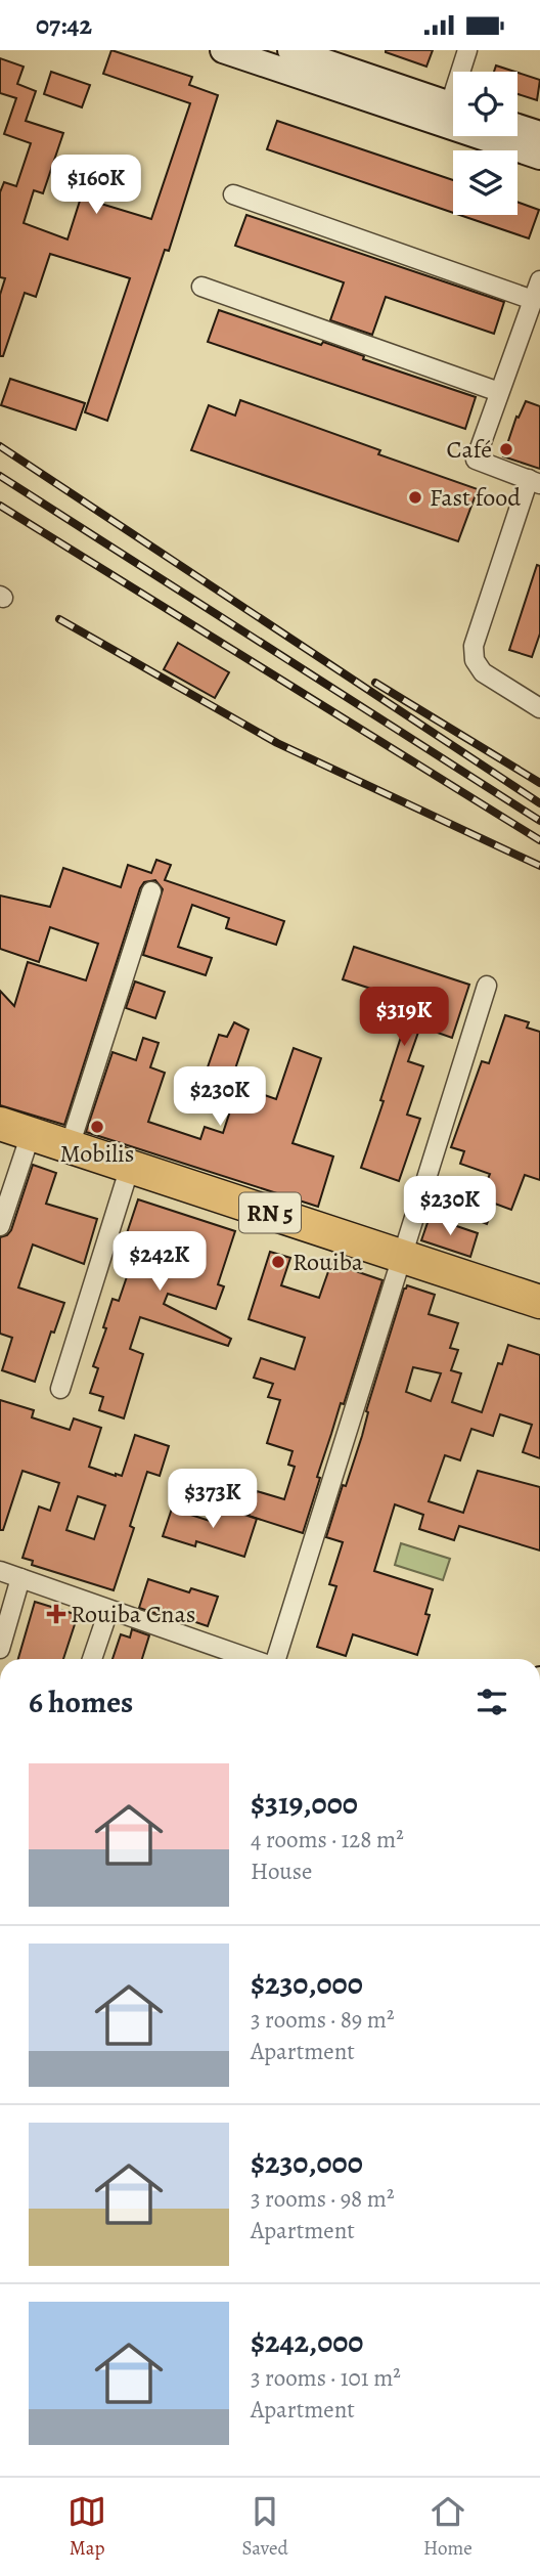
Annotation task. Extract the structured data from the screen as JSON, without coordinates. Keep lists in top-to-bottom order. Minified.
{"streets":{"highway":["RN 5"]},"places":{"other":["Café","Fast food","Mobilis","Rouiba"],"health":["Rouiba Cnas"]},"page":{"status":"07:42","price":["$160K","$319K","$230K","$230K","$242K","$373K"],"heading":"6 homes","list":[{"name":"$319,000","note":"4 rooms · 128 m² · House"},{"name":"$230,000","note":"3 rooms · 89 m² · Apartment"},{"name":"$230,000","note":"3 rooms · 98 m² · Apartment"},{"name":"$242,000","note":"3 rooms · 101 m² · Apartment"}],"tabs":["Map","Saved","Home"]}}
